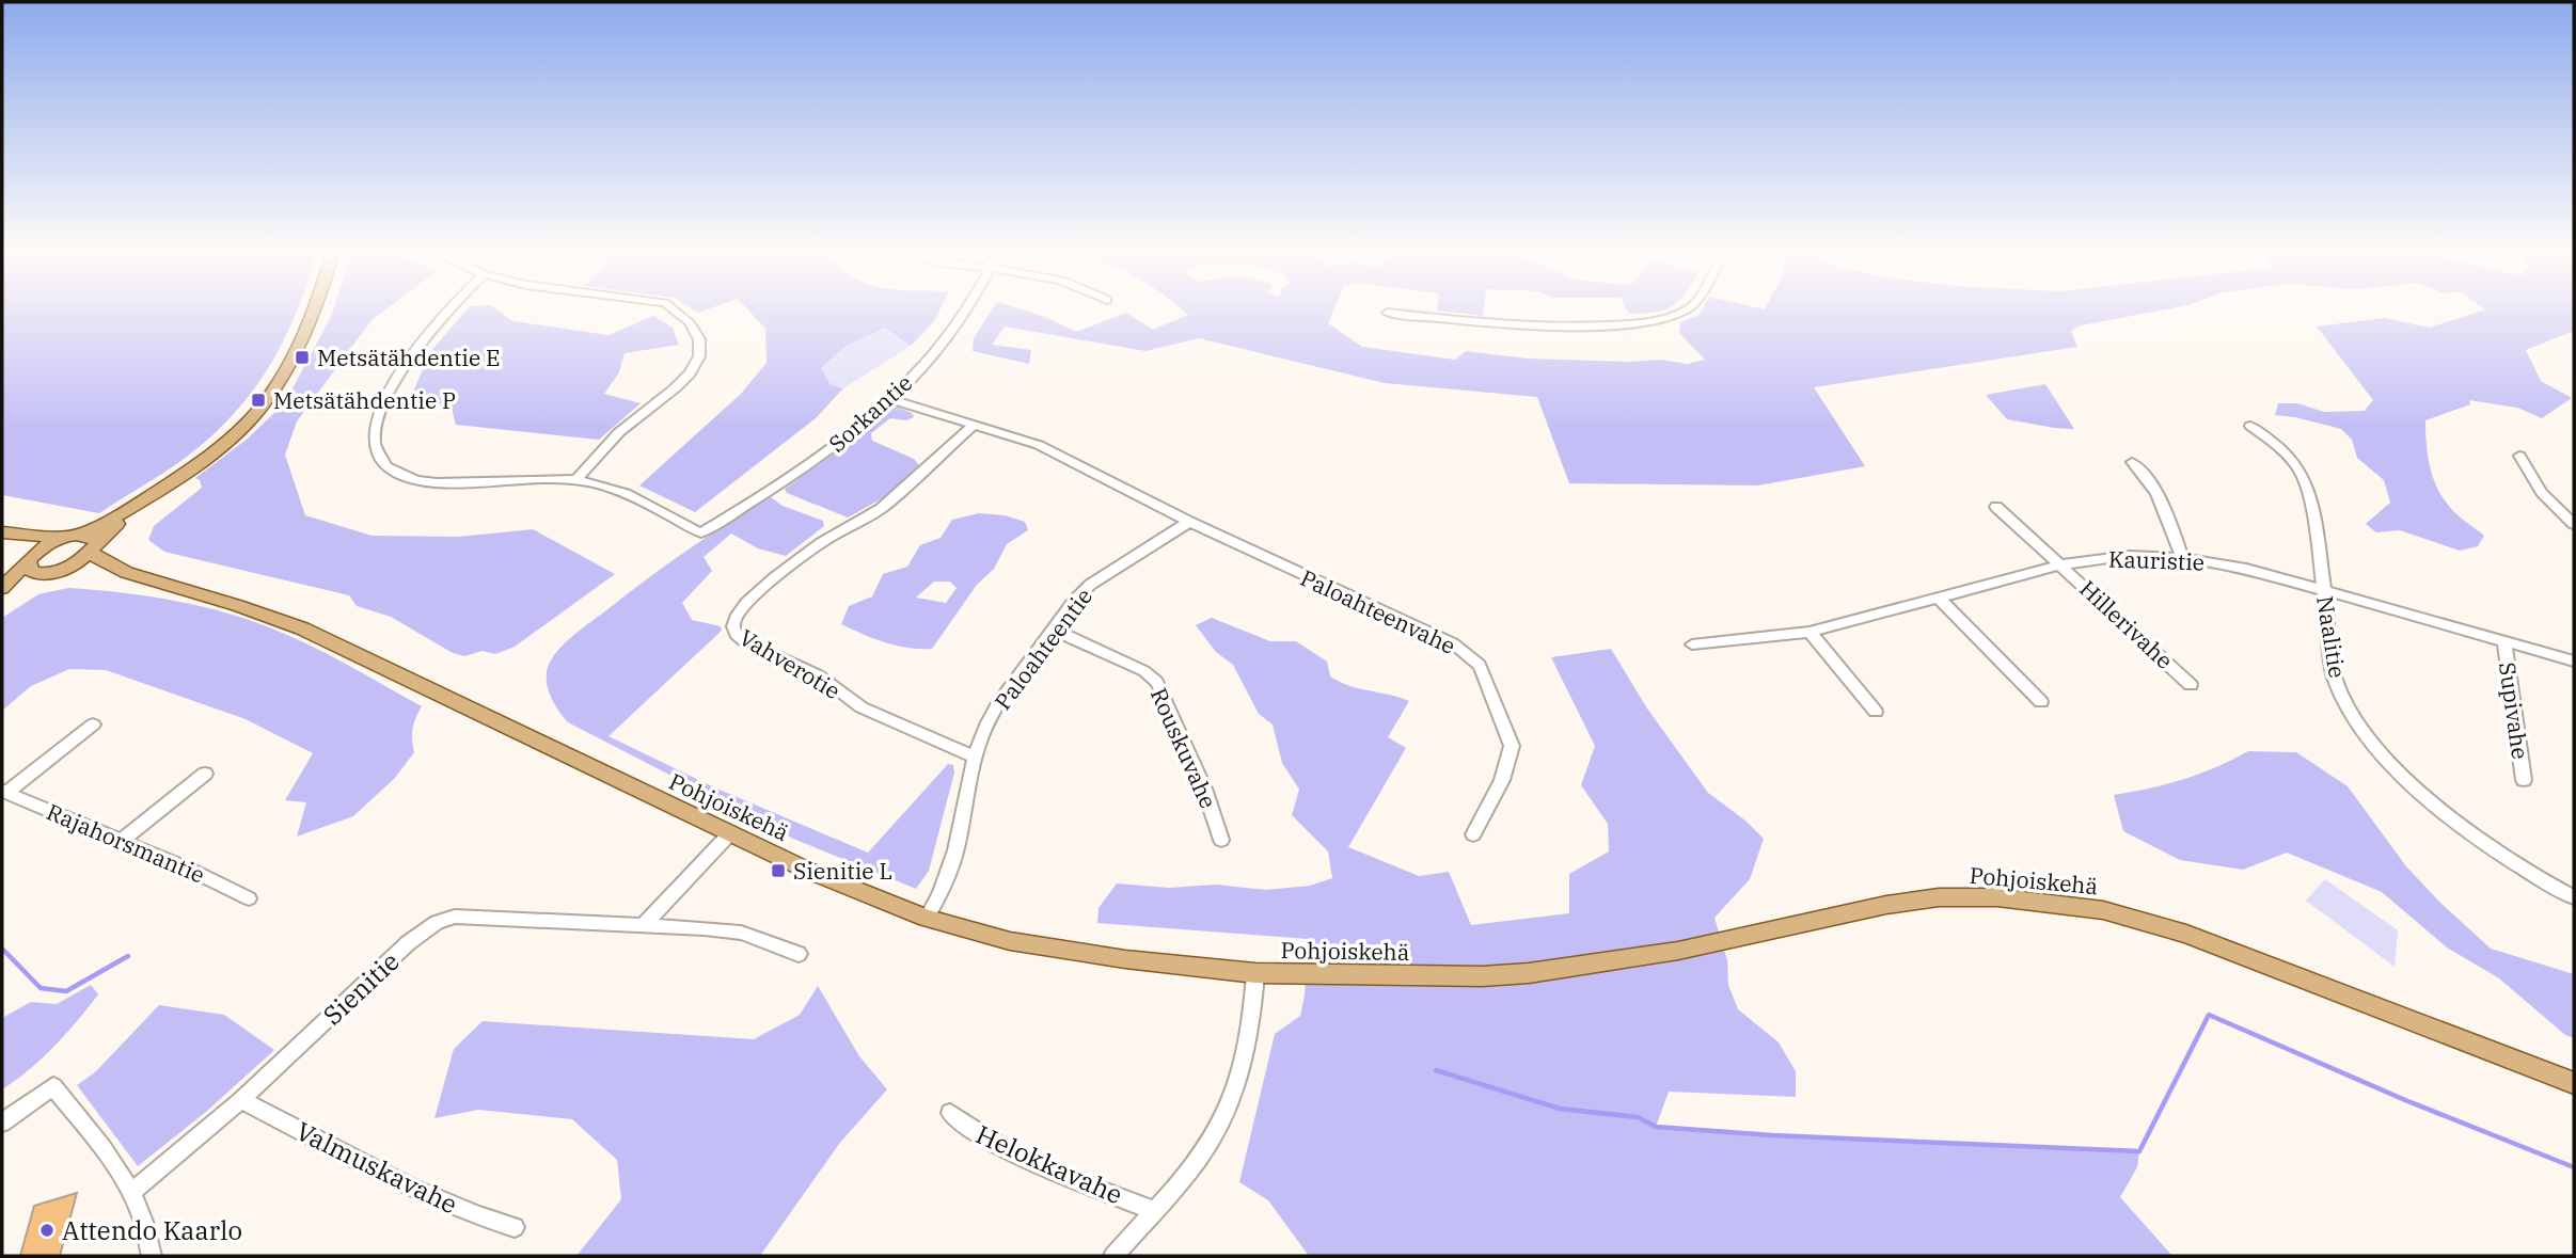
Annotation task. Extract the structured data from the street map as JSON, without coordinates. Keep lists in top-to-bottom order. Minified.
{"streets":{"main road":["Pohjoiskehä"],"street":["Sorkantie","Kauristie","Paloahteenvahe","Hillerivahe","Naalitie","Paloahteentie","Vahverotie","Supivahe","Rouskuvahe","Rajahorsmantie","Sienitie","Helokkavahe","Valmuskavahe"]},"crossings":[["Kauristie","Hillerivahe"],["Kauristie","Naalitie"],["Kauristie","Supivahe"],["Paloahteenvahe","Paloahteentie"],["Paloahteentie","Vahverotie"],["Paloahteentie","Rouskuvahe"],["Paloahteentie","Pohjoiskehä"],["Sienitie","Valmuskavahe"]],"places":{"transit":["Metsätähdentie E","Metsätähdentie P","Sienitie L"],"other":["Attendo Kaarlo"]}}
